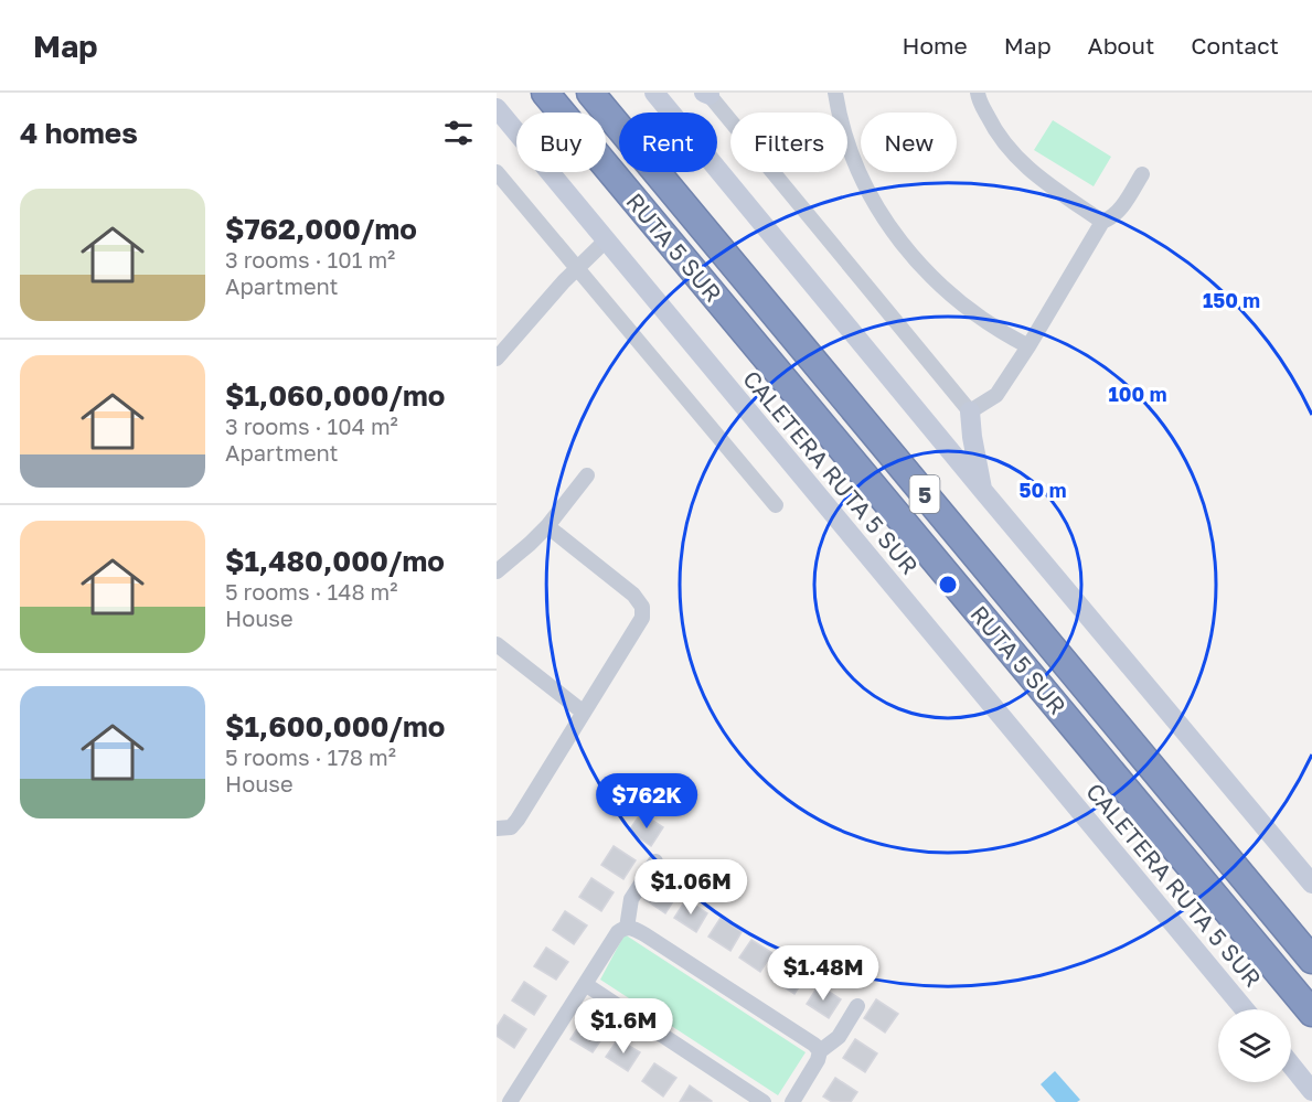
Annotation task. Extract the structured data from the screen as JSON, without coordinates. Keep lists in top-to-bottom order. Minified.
{"streets":{"highway":["RUTA 5 SUR","5"],"street":["CALETERA RUTA 5 SUR"]},"page":{"header":"Map","nav":["Home","Map","About","Contact"],"heading":"4 homes","chip":["Buy","Rent","Filters","New"],"list":[{"name":"$762,000/mo","note":"3 rooms · 101 m² · Apartment"},{"name":"$1,060,000/mo","note":"3 rooms · 104 m² · Apartment"},{"name":"$1,480,000/mo","note":"5 rooms · 148 m² · House"},{"name":"$1,600,000/mo","note":"5 rooms · 178 m² · House"}],"price":["$762K","$1.06M","$1.48M","$1.6M"]},"rings":["150 m","100 m","50 m"]}
